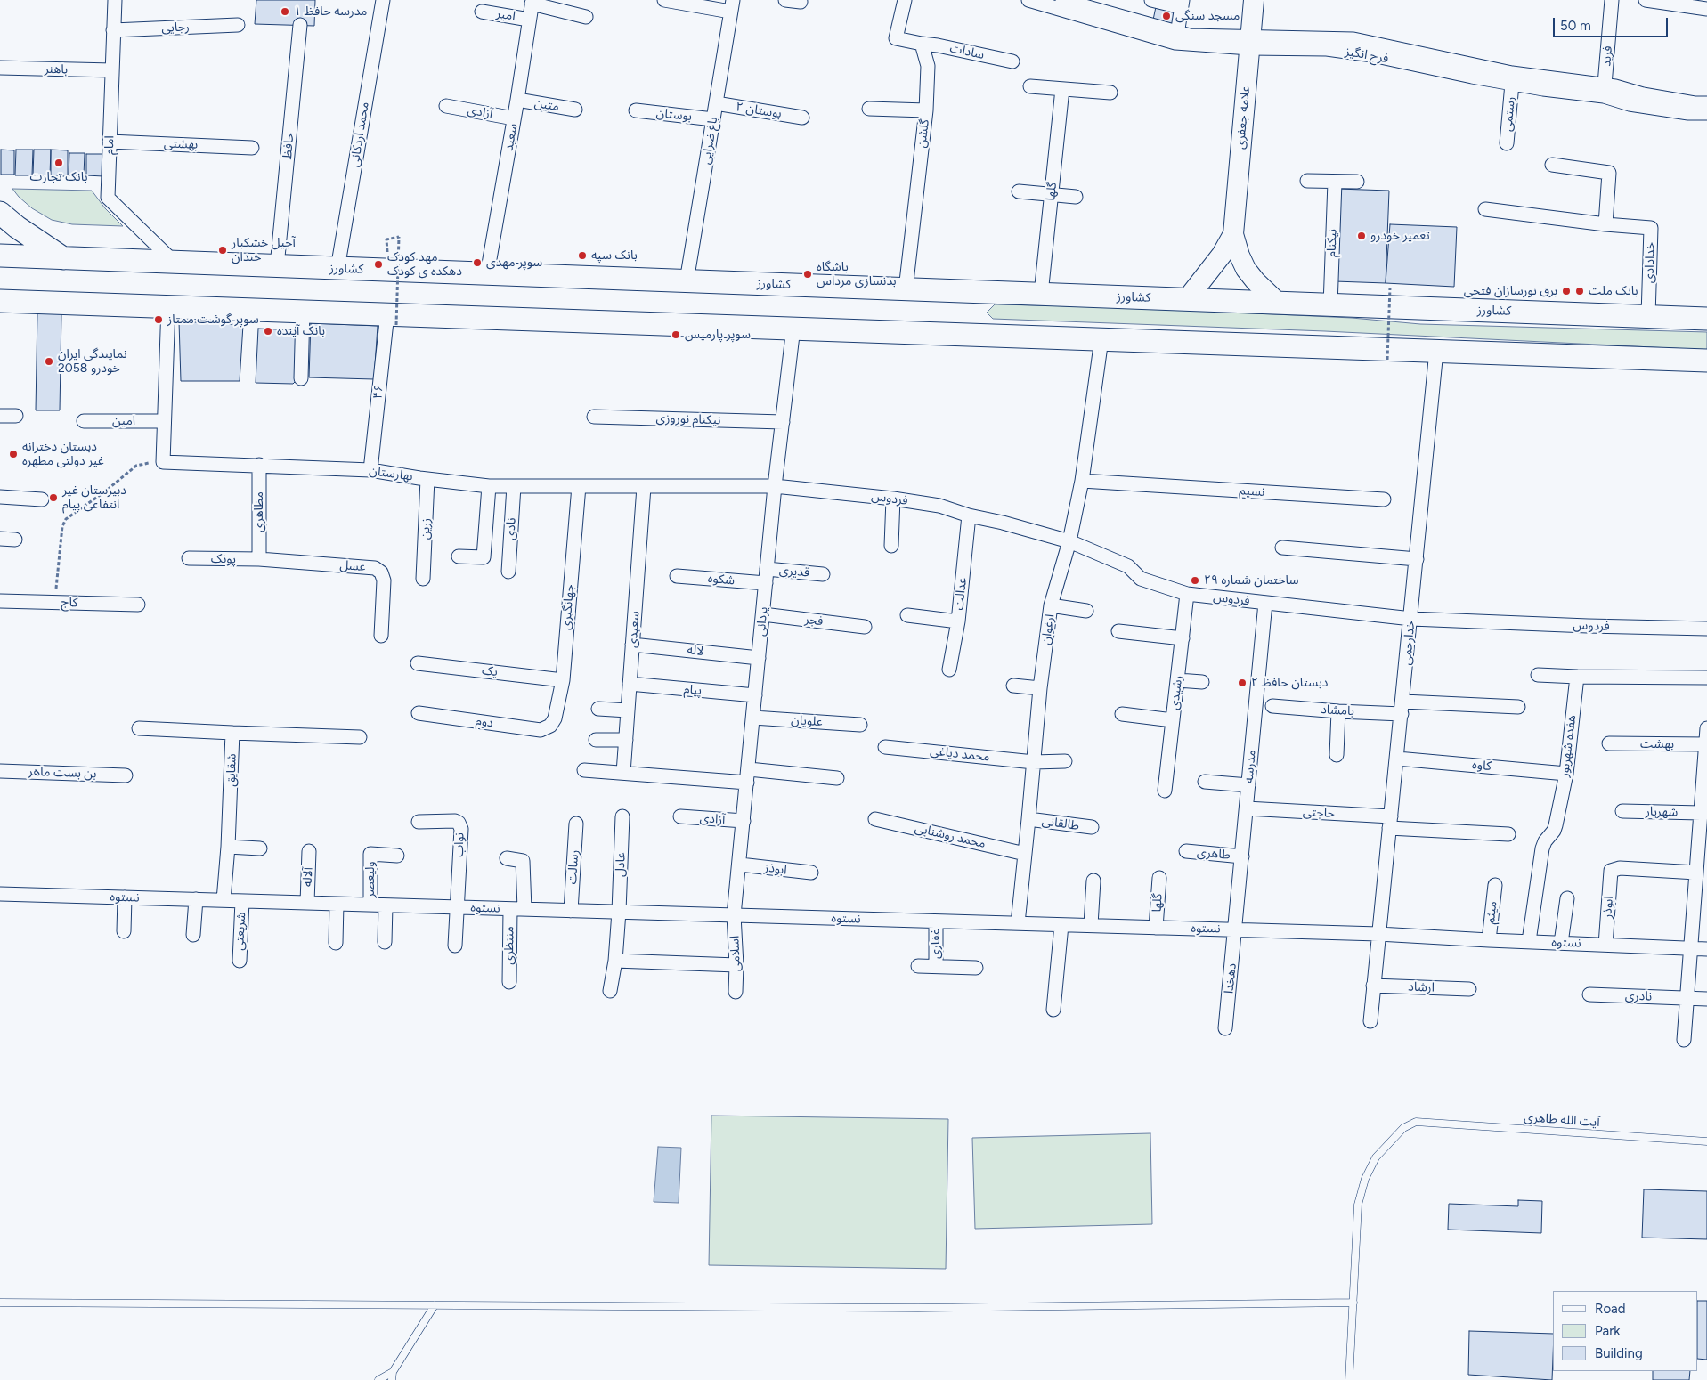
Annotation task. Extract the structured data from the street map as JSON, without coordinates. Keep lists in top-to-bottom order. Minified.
{"streets":{"main road":["علامه جعفری","کشاورز"],"street":["امیر","رجایی","سادات","فرح انگیز","فرید","باهنر","متین","بوستان ۲","آزادی","رستمی","بوستان","گلشن","محمد اردکانی","سعید","باغ ضرایی","بهشتی","امام","حافظ","گلها","نیکنام","خدادادی","۴۶","نیکنام نوروزی","امین","بهارستان","نسیم","فردوس","مظاهری","زرین","نادی","پونک","عسل","قدیری","شکوه","عدالت","کاج","جهانگیری","فجر","یزدانی","سعیدی","ارغوان","خدارحمی","لاله","یک","پیام","رشیدی","بامشاد","علویان","دوم","بهشت","هفده شهریور","محمد دیاغی","کاوه","مدرسه","شقایق","بن بست ماهر","شهریار","حاجتی","طالقانی","محمد روشنایی","نواب","طاهری","عادل","رسالت","ابوذز","آلاله","ولیعصر","نستوه","ابوذر","میثم","شریعتی","غفاری","منتظری","اسلامی","دهخدا","ارشاد","نادری"],"lane":["آیت الله طاهری"]},"crossings":[["امیر","سعید"],["رجایی","امام"],["سادات","گلشن"],["فرح انگیز","رستمی"],["فرح انگیز","علامه جعفری"],["باهنر","امام"],["متین","سعید"],["بوستان ۲","باغ ضرایی"],["آزادی","سعید"],["آزادی","یزدانی"],["بوستان","باغ ضرایی"],["علامه جعفری","کشاورز"],["گلشن","کشاورز"],["محمد اردکانی","کشاورز"],["سعید","کشاورز"],["باغ ضرایی","کشاورز"],["بهشتی","امام"],["امام","کشاورز"],["حافظ","کشاورز"],["گلها","کشاورز"],["گلها","نستوه"],["نیکنام","کشاورز"],["خدادادی","کشاورز"],["۴۶","بهارستان"],["نیکنام نوروزی","یزدانی"],["امین","بهارستان"],["بهارستان","فردوس"],["بهارستان","مظاهری"],["بهارستان","زرین"],["بهارستان","نادی"],["بهارستان","جهانگیری"],["بهارستان","یزدانی"],["بهارستان","سعیدی"],["نسیم","ارغوان"],["فردوس","عدالت"],["فردوس","یزدانی"],["فردوس","ارغوان"],["فردوس","خدارحمی"],["فردوس","رشیدی"],["فردوس","مدرسه"],["مظاهری","پونک"],["مظاهری","عسل"],["پونک","عسل"],["قدیری","یزدانی"],["شکوه","یزدانی"],["جهانگیری","یک"],["جهانگیری","دوم"],["فجر","یزدانی"],["یزدانی","لاله"],["یزدانی","پیام"],["یزدانی","علویان"],["یزدانی","ابوذز"],["یزدانی","نستوه"],["یزدانی","اسلامی"],["سعیدی","لاله"],["سعیدی","پیام"],["ارغوان","محمد دیاغی"],["ارغوان","طالقانی"],["ارغوان","محمد روشنایی"],["ارغوان","نستوه"],["خدارحمی","بامشاد"],["خدارحمی","کاوه"],["خدارحمی","حاجتی"],["خدارحمی","نستوه"],["خدارحمی","ارشاد"],["هفده شهریور","کاوه"],["هفده شهریور","نستوه"],["مدرسه","حاجتی"],["مدرسه","طاهری"],["مدرسه","نستوه"],["مدرسه","دهخدا"],["شقایق","نستوه"],["نواب","نستوه"],["عادل","نستوه"],["رسالت","نستوه"],["آلاله","نستوه"],["ولیعصر","نستوه"],["نستوه","ابوذر"],["نستوه","میثم"],["نستوه","شریعتی"],["نستوه","غفاری"],["نستوه","منتظری"],["نستوه","اسلامی"],["نستوه","دهخدا"]],"places":["مدرسه حافظ ۱","مسجد سنگی","بانک تجارت","تعمیر خودرو","آجیل خشکبار خندان","بانک سپه","سوپر مهدی","مهد کودک دهکده ی کودک","باشگاه بدنسازی مرداس","برق نورسازان فتحی","بانک ملت","سوپر گوشت ممتاز","بانک آینده","سوپر پارمیس","نمایندگی ایران خودرو 2058","دبستان دخترانه غیر دولتی مطهره","دبیرستان غیر انتفاعی پیام","ساختمان شماره ۲۹","دبستان حافظ ۲"],"legend":["Road","Park","Building"],"scale_bar":"50 m"}
